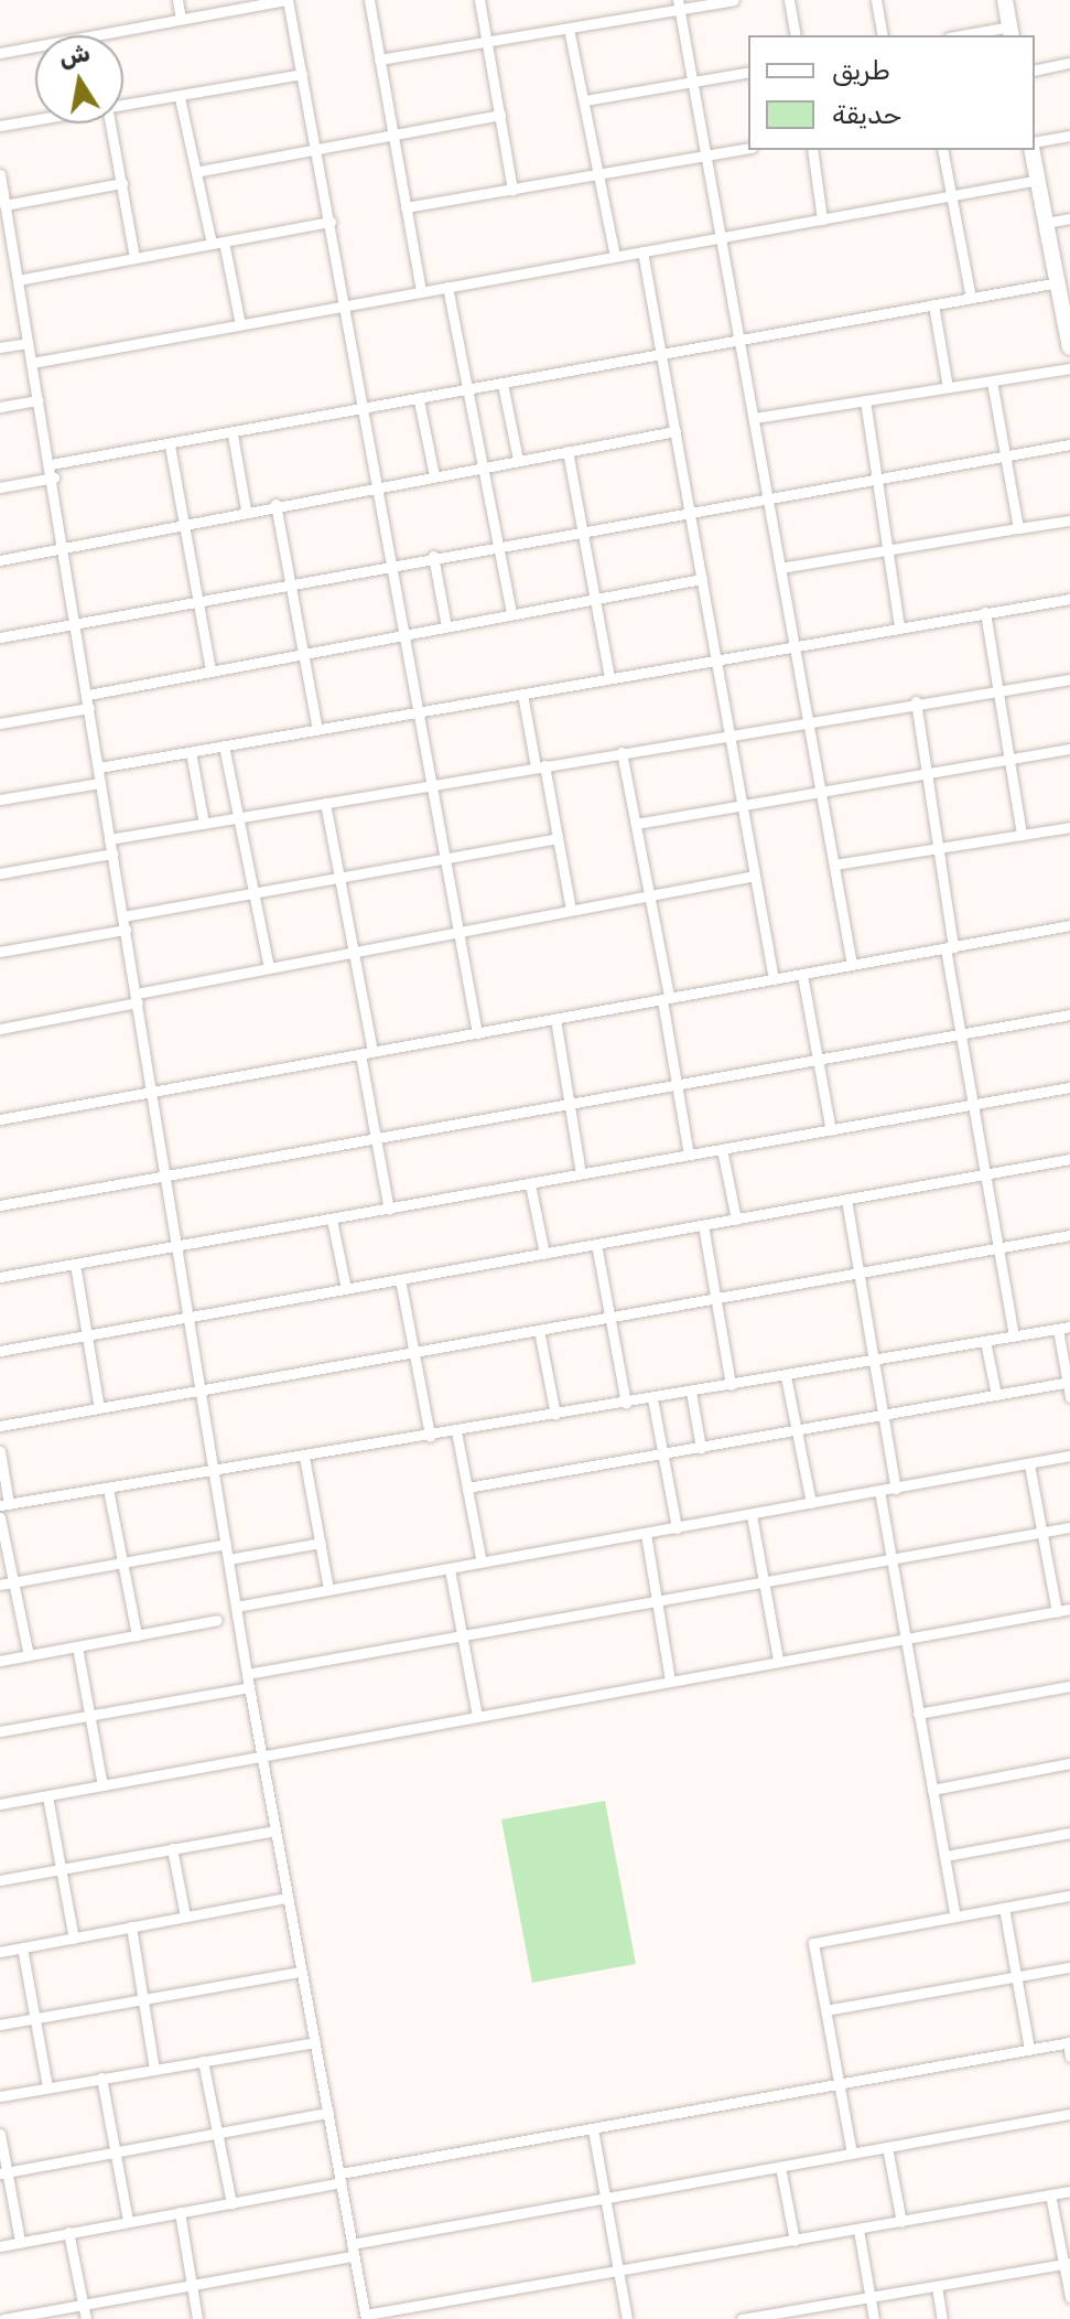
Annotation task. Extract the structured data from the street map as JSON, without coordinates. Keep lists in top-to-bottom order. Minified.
{"legend":["طريق","حديقة"],"north":"top"}
